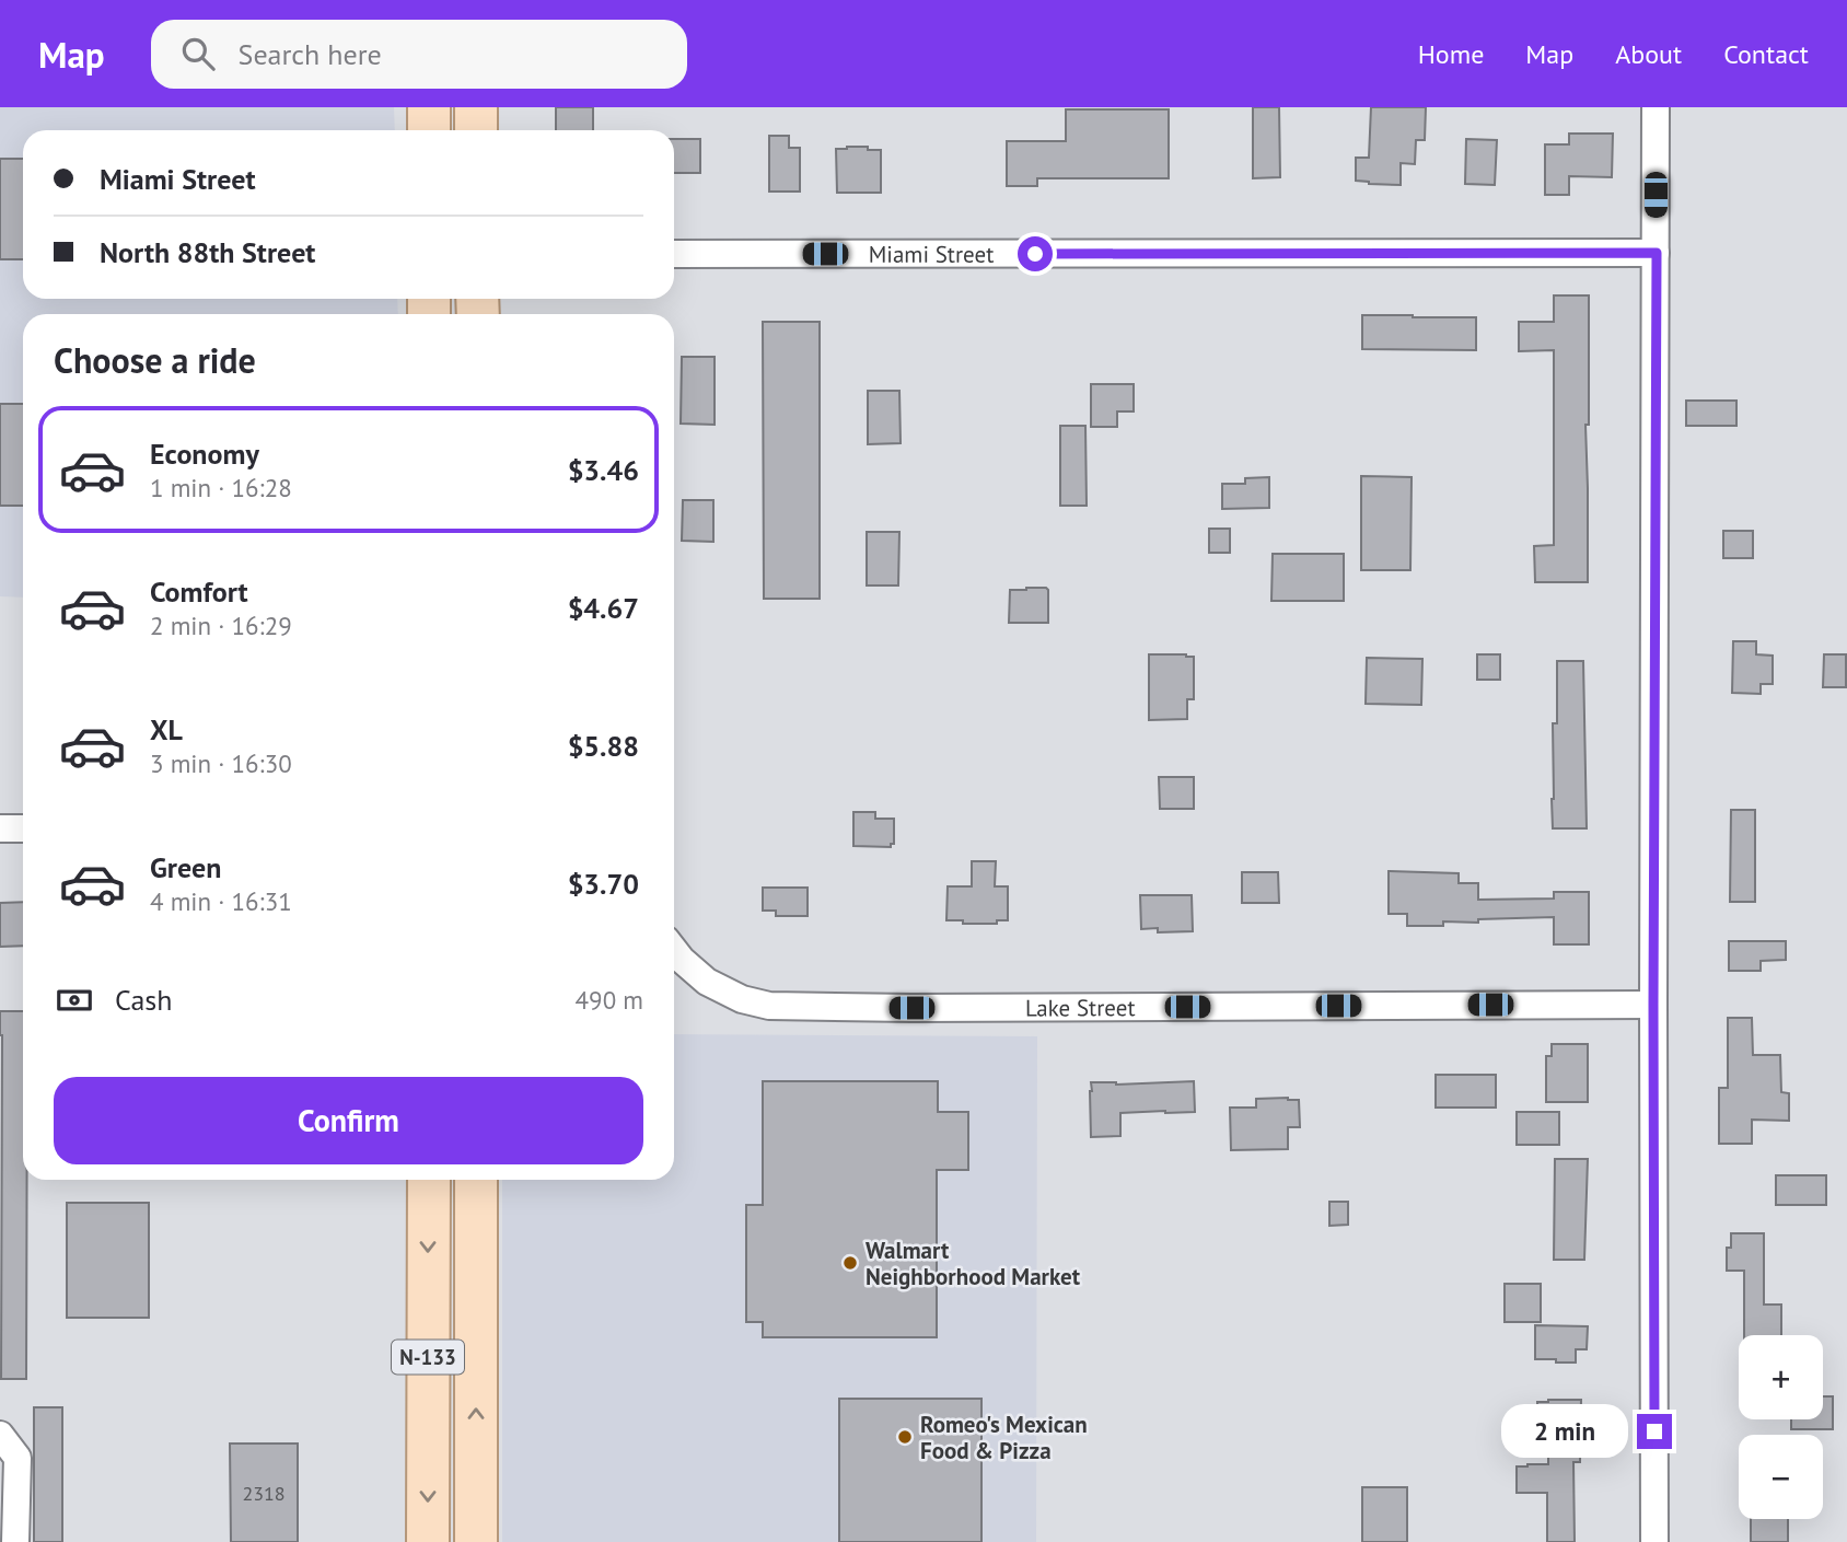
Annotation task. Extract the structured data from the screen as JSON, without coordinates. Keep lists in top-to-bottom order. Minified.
{"streets":{"main road":["N-133"],"street":["Miami Street","Lake Street"]},"places":["Walmart Neighborhood Market","Romeo's Mexican Food & Pizza"],"house_numbers":["2318"],"page":{"header":"Map","search":"Search here","nav":["Home","Map","About","Contact"],"banner":["Miami Street","North 88th Street"],"heading":"Choose a ride","list":[{"name":"Economy","note":"1 min · 16:28","value":"$3.46"},{"name":"Comfort","note":"2 min · 16:29","value":"$4.67"},{"name":"XL","note":"3 min · 16:30","value":"$5.88"},{"name":"Green","note":"4 min · 16:31","value":"$3.70"}],"pay":["Cash","490 m"],"buttons":"Confirm","map_buttons":["+","−"],"bubble":"2 min"}}
